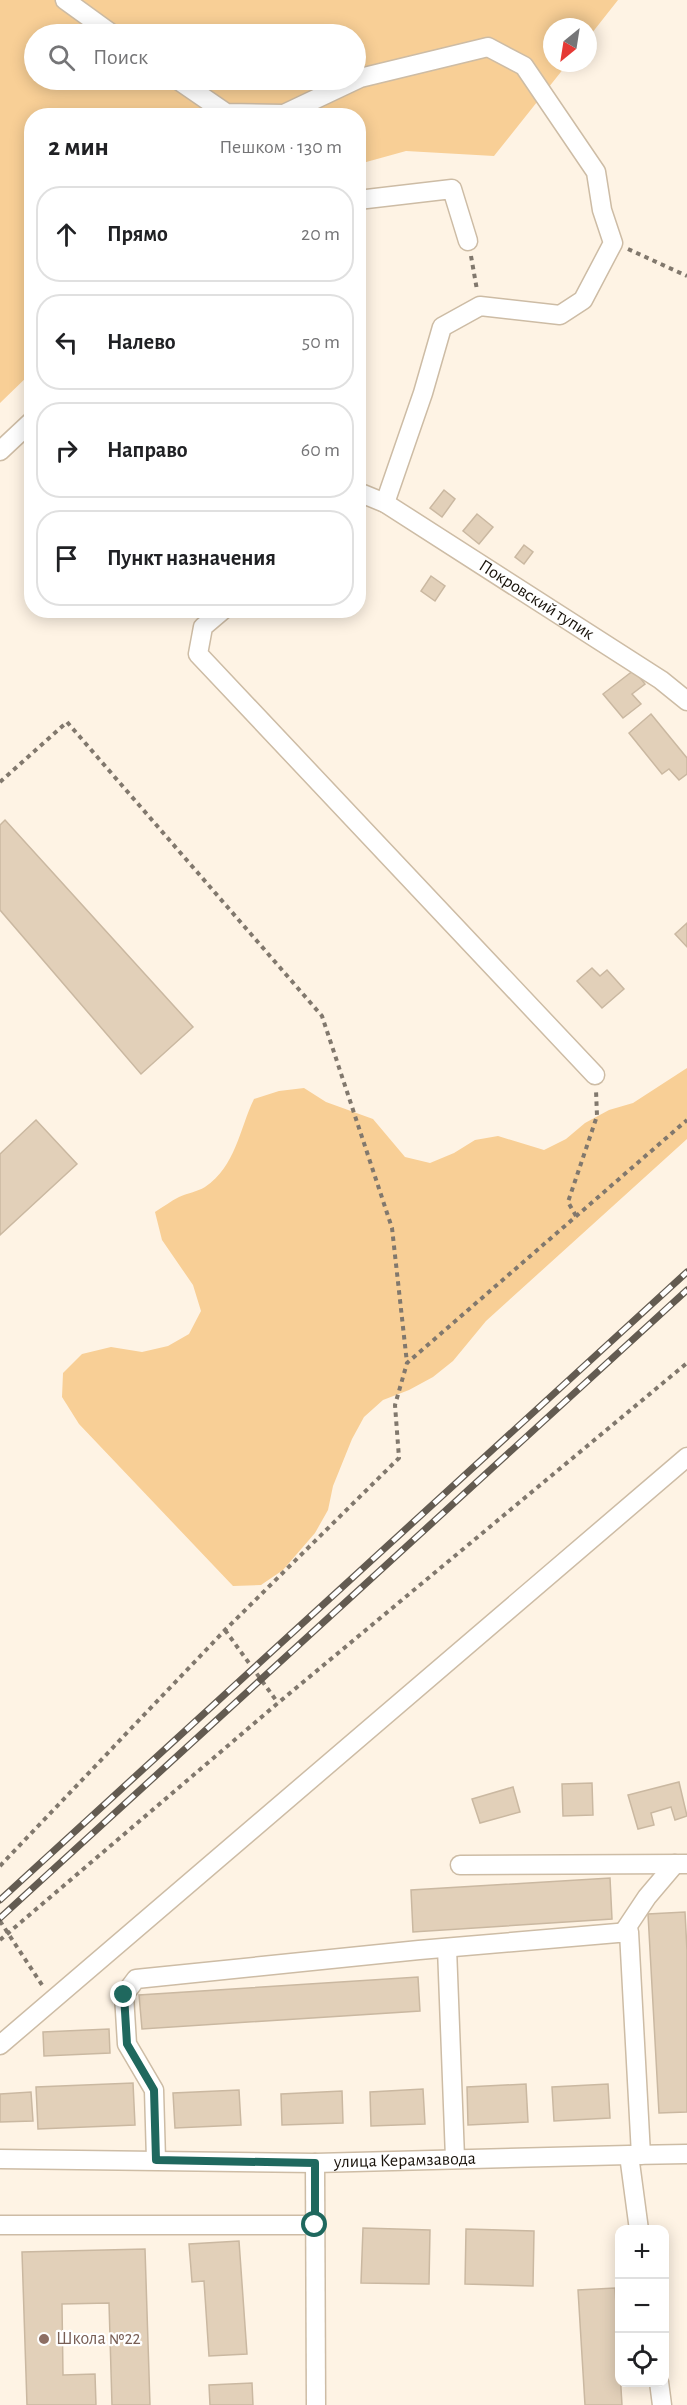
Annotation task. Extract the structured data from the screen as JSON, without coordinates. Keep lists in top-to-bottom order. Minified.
{"streets":{"street":["Покровский тупик","улица Керамзавода"]},"places":["Школа №22"],"north":"bottom left","page":{"search":"Поиск","heading":["2 мин","Пешком · 130 m"],"list":[["Прямо","20 m"],["Налево","50 m"],["Направо","60 m"],"Пункт назначения"],"map_buttons":["+","−"]}}
